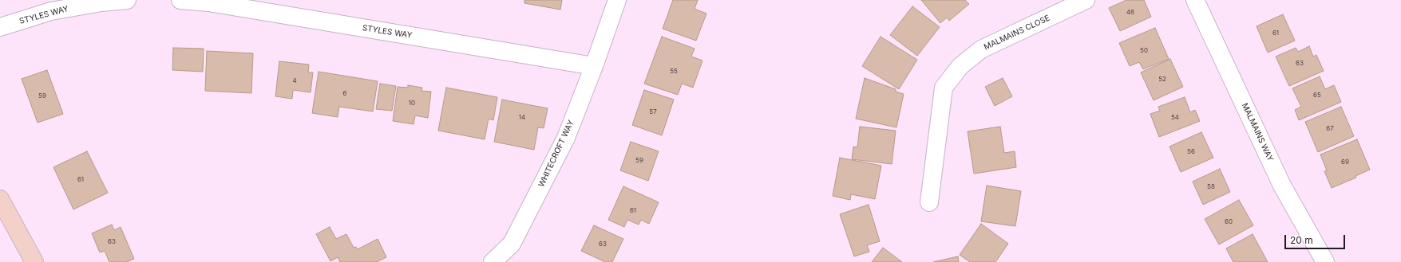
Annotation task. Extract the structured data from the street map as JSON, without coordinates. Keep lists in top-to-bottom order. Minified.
{"streets":{"street":["STYLES WAY","MALMAINS CLOSE","MALMAINS WAY","WHITECROFT WAY"]},"crossings":[["STYLES WAY","WHITECROFT WAY"]],"house_numbers":["48","61","50","63","55","52","4","6","65","59","10","57","14","54","67","56","59","69","61","58","61","60","63","63"],"scale_bar":"20 m"}
